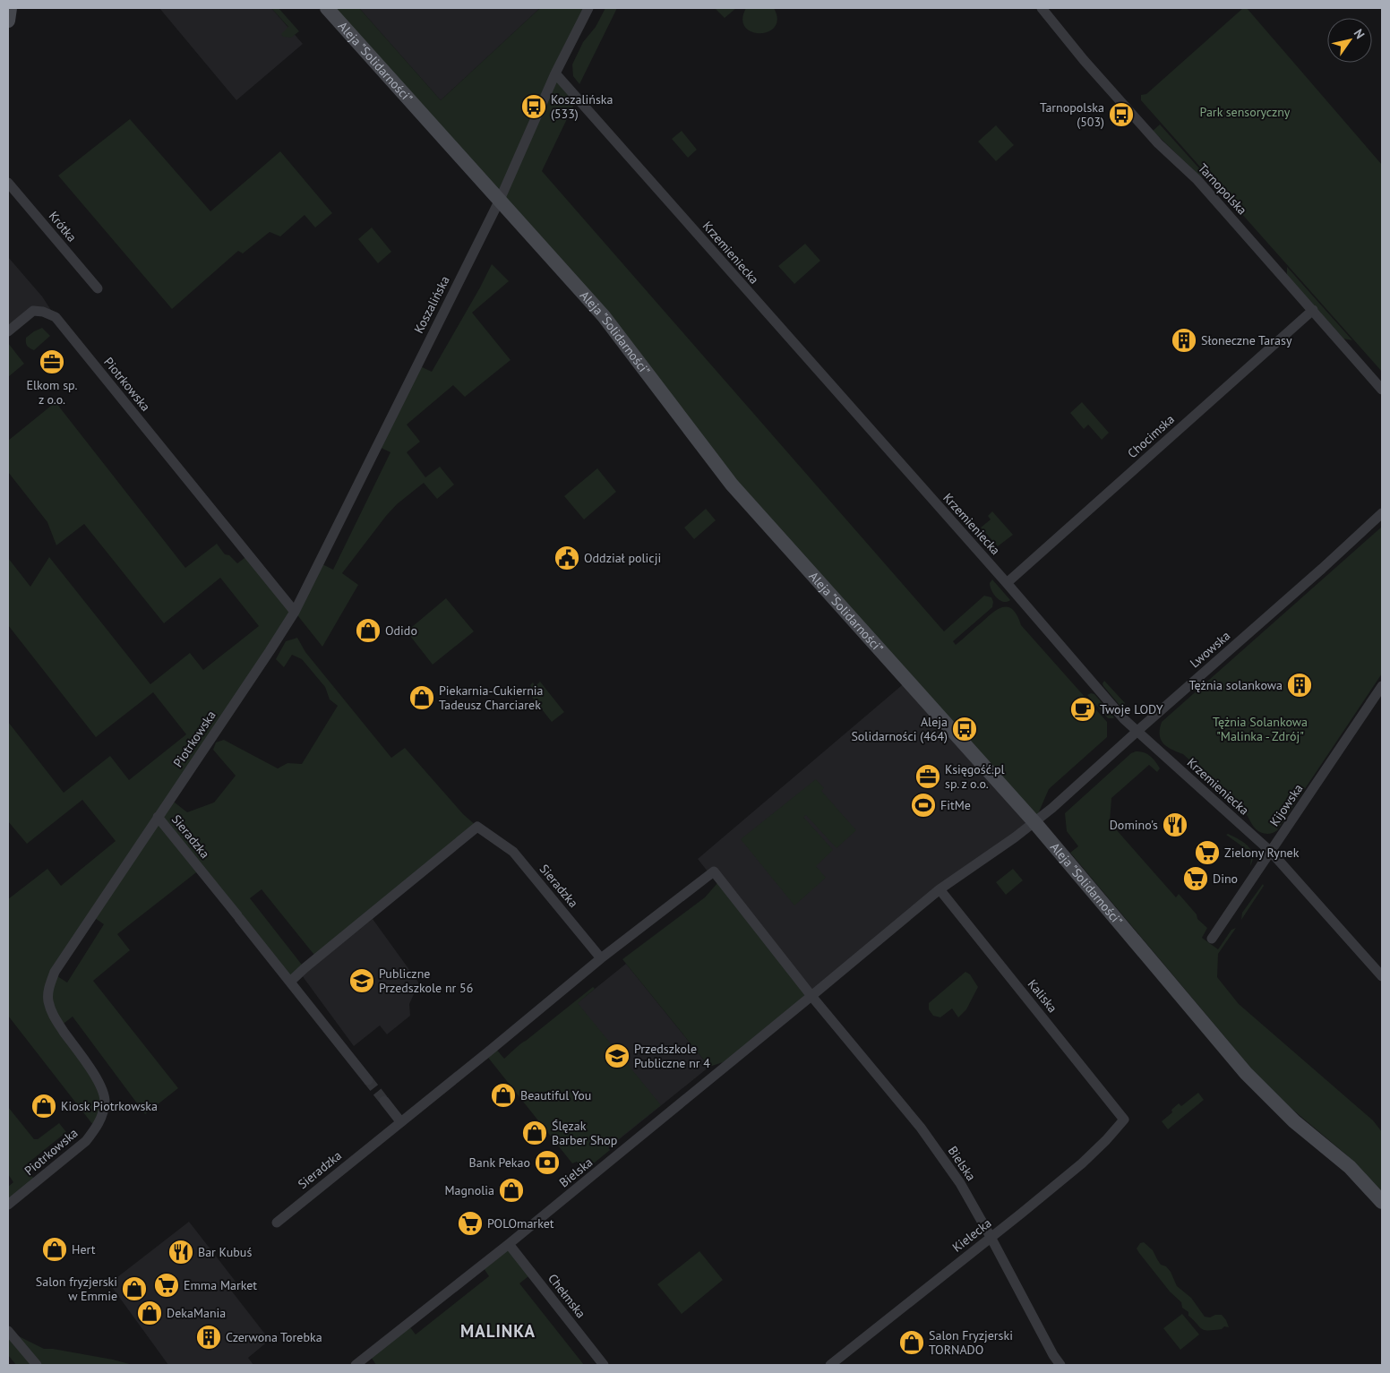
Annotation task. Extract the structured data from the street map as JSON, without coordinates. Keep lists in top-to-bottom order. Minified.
{"streets":{"street":["Aleja \"Solidarności\"","Tarnopolska","Krótka","Krzemieniecka","Koszalińska","Piotrkowska","Chocimska","Lwowska","Kijowska","Sieradzka","Kaliska","Bielska","Kielecka","Chełmska"]},"crossings":[["Aleja \"Solidarności\"","Koszalińska"],["Aleja \"Solidarności\"","Lwowska"],["Aleja \"Solidarności\"","Bielska"],["Tarnopolska","Chocimska"],["Krzemieniecka","Koszalińska"],["Krzemieniecka","Chocimska"],["Krzemieniecka","Lwowska"],["Krzemieniecka","Kijowska"],["Koszalińska","Piotrkowska"],["Piotrkowska","Sieradzka"],["Lwowska","Bielska"],["Kaliska","Bielska"],["Kaliska","Kielecka"],["Bielska","Kielecka"],["Bielska","Chełmska"]],"districts":["MALINKA"],"parks":["Park sensoryczny","Tężnia Solankowa \"Malinka - Zdrój\""],"places":{"bus stop":["Koszalińska (533)","Tarnopolska (503)","Aleja Solidarności (464)"],"building":["Słoneczne Tarasy","Tężnia solankowa","Czerwona Torebka"],"office":["Elkom sp. z o.o.","Księgość.pl sp. z o.o."],"public building":["Oddział policji"],"shop":["Odido","Piekarnia-Cukiernia Tadeusz Charciarek","Beautiful You","Kiosk Piotrkowska","Ślęzak Barber Shop","Magnolia","Hert","Salon fryzjerski w Emmie","DekaMania","Salon Fryzjerski TORNADO"],"cafe":["Twoje LODY"],"sports":["FitMe"],"restaurant":["Domino's","Bar Kubuś"],"supermarket":["Zielony Rynek","Dino","POLOmarket","Emma Market"],"school or university":["Publiczne Przedszkole nr 56","Przedszkole Publiczne nr 4"],"bank":["Bank Pekao"]},"north":"top right"}
